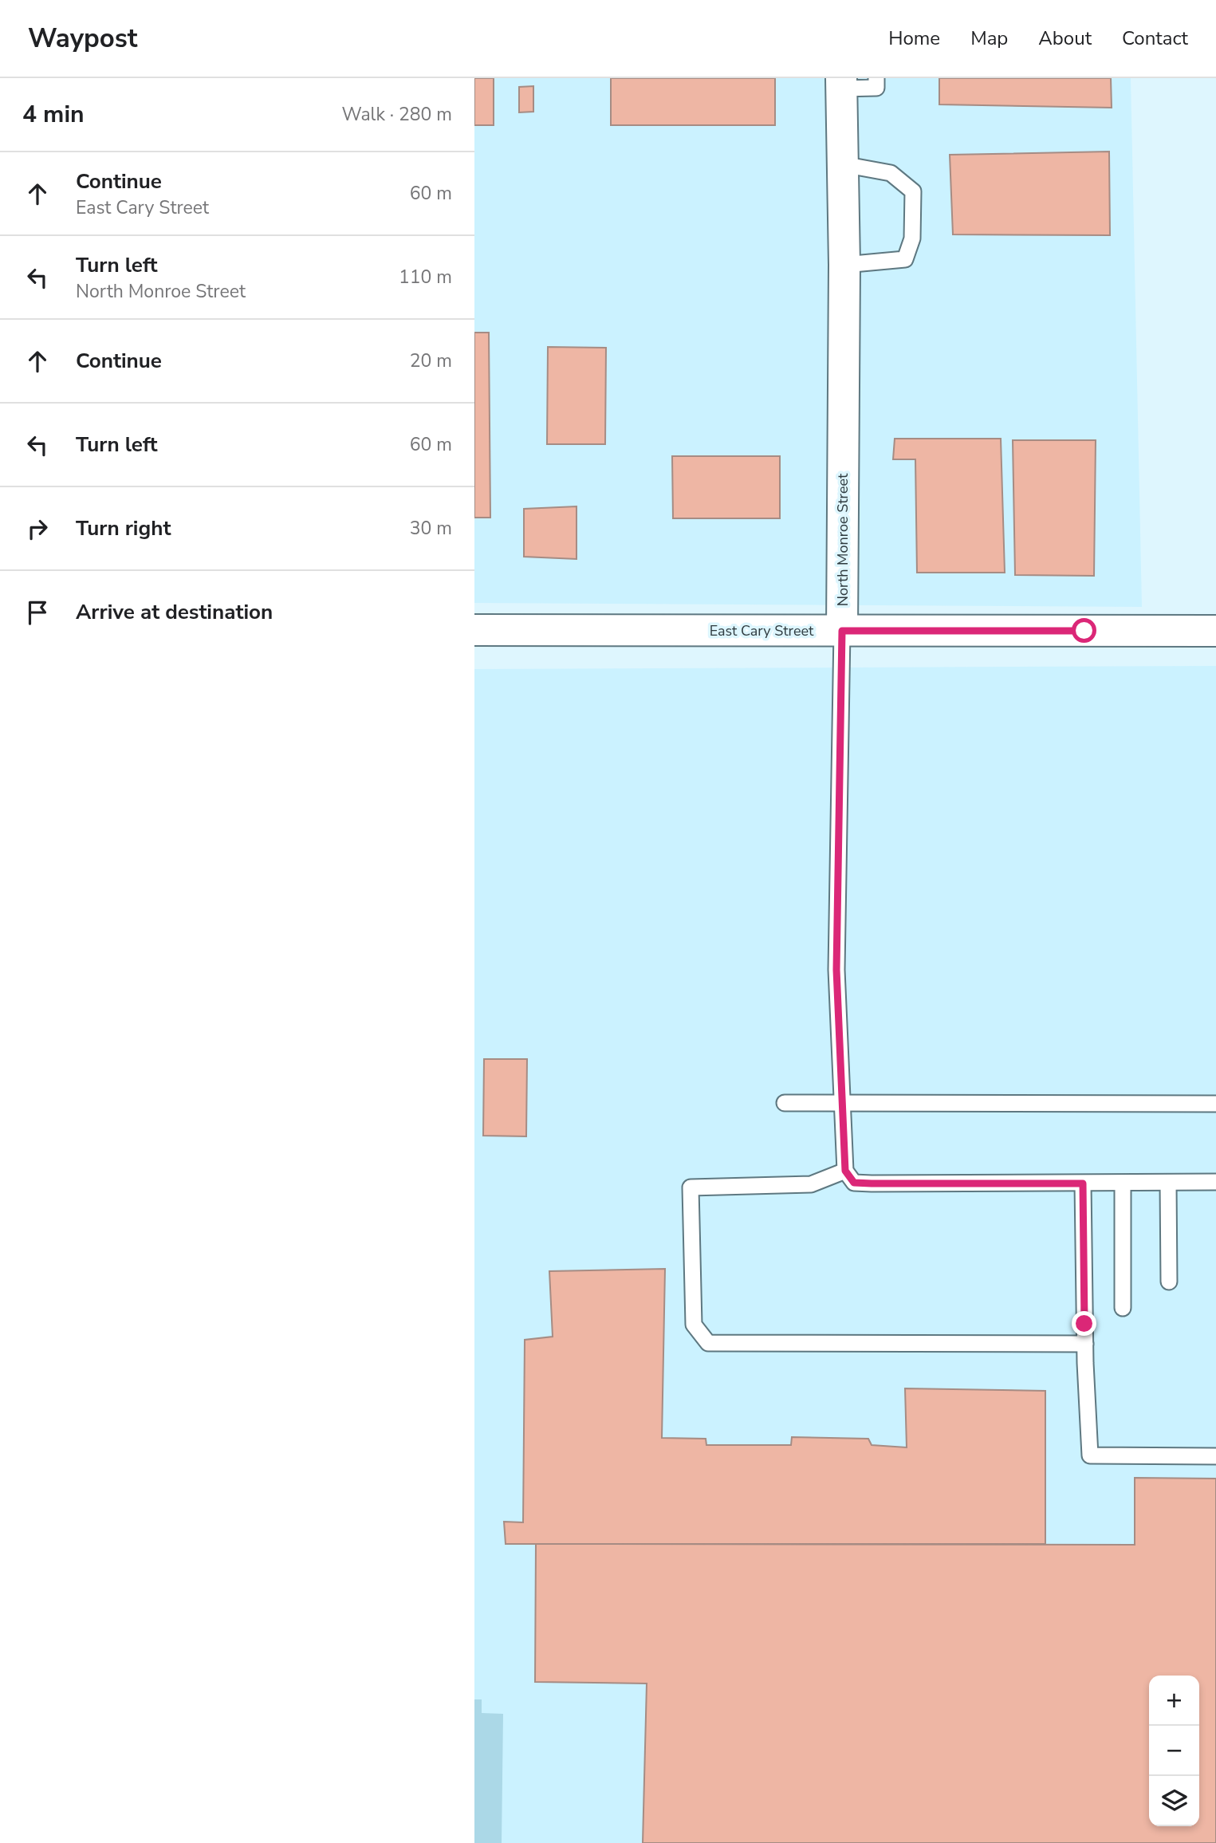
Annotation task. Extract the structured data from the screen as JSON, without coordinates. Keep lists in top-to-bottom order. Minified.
{"streets":{"street":["North Monroe Street","East Cary Street"]},"crossings":[["North Monroe Street","East Cary Street"]],"page":{"header":"Waypost","nav":["Home","Map","About","Contact"],"heading":["4 min","Walk · 280 m"],"list":[["Continue","East Cary Street","60 m"],["Turn left","North Monroe Street","110 m"],["Continue","20 m"],["Turn left","60 m"],["Turn right","30 m"],"Arrive at destination"],"map_buttons":["+","−"]}}
